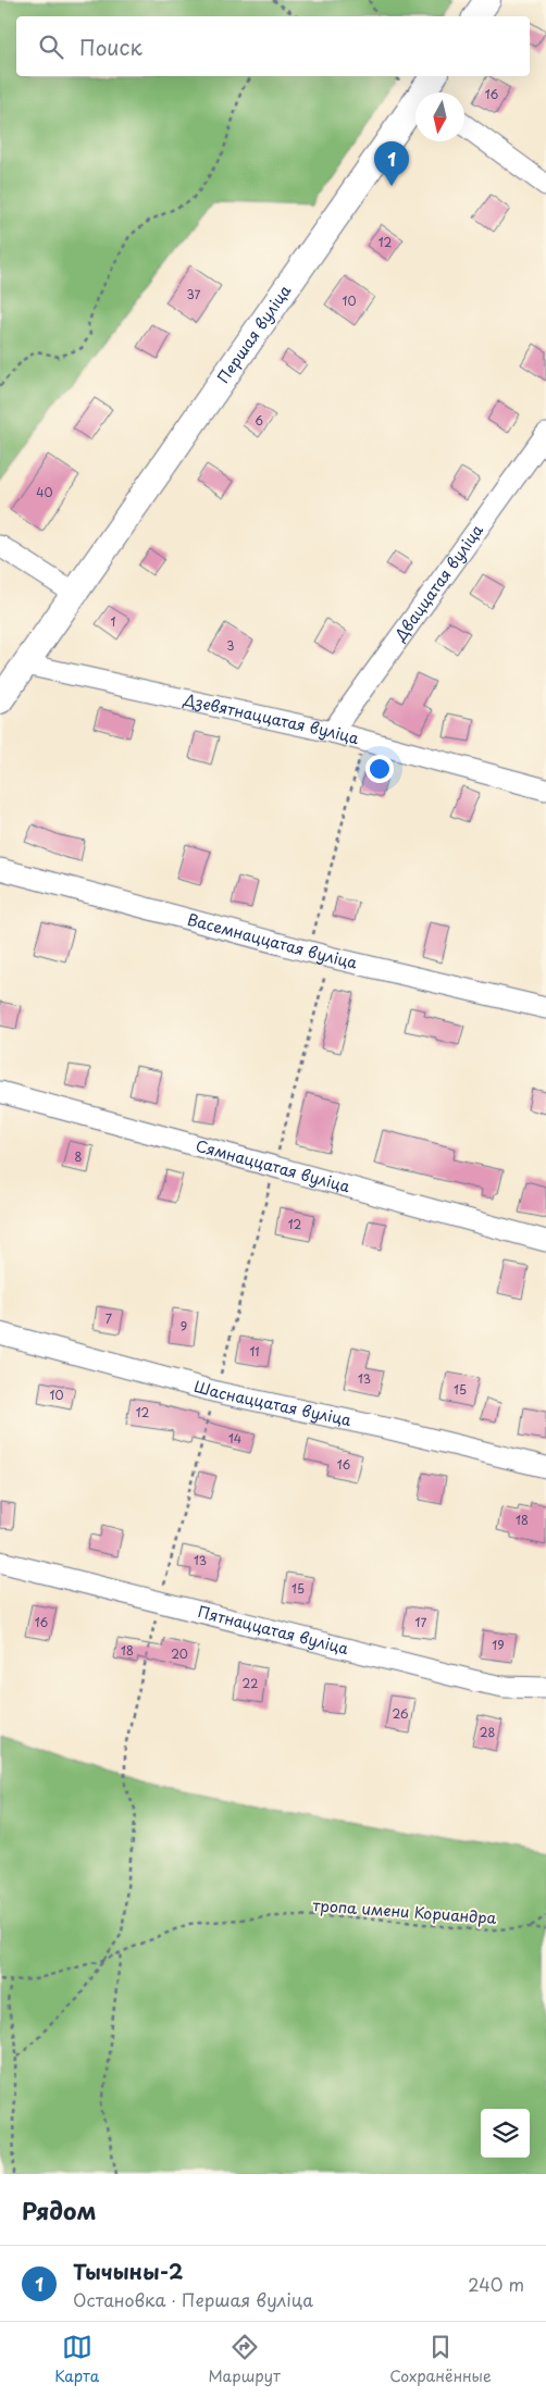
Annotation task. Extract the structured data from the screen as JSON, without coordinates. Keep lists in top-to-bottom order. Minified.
{"streets":{"main road":["Першая вуліца"],"street":["Дваццатая вуліца","Дзевятнаццатая вуліца","Васемнаццатая вуліца","Сямнаццатая вуліца","Шаснаццатая вуліца","Пятнаццатая вуліца"],"path":["тропа имени Кориандра"]},"crossings":[["Першая вуліца","Дзевятнаццатая вуліца"],["Дваццатая вуліца","Дзевятнаццатая вуліца"]],"house_numbers":["16","12","37","10","6","40","1","3","8","12","7","9","11","13","15","10","12","14","16","18","13","15","16","17","19","18","20","22","26","28"],"north":"bottom","page":{"search":"Поиск","pins":"1","heading":"Рядом","list":[{"mark":"1","name":"Тычыны-2","note":"Остановка · Першая вуліца","value":"240 m"}],"nav":["Карта","Маршрут","Сохранённые"]}}
